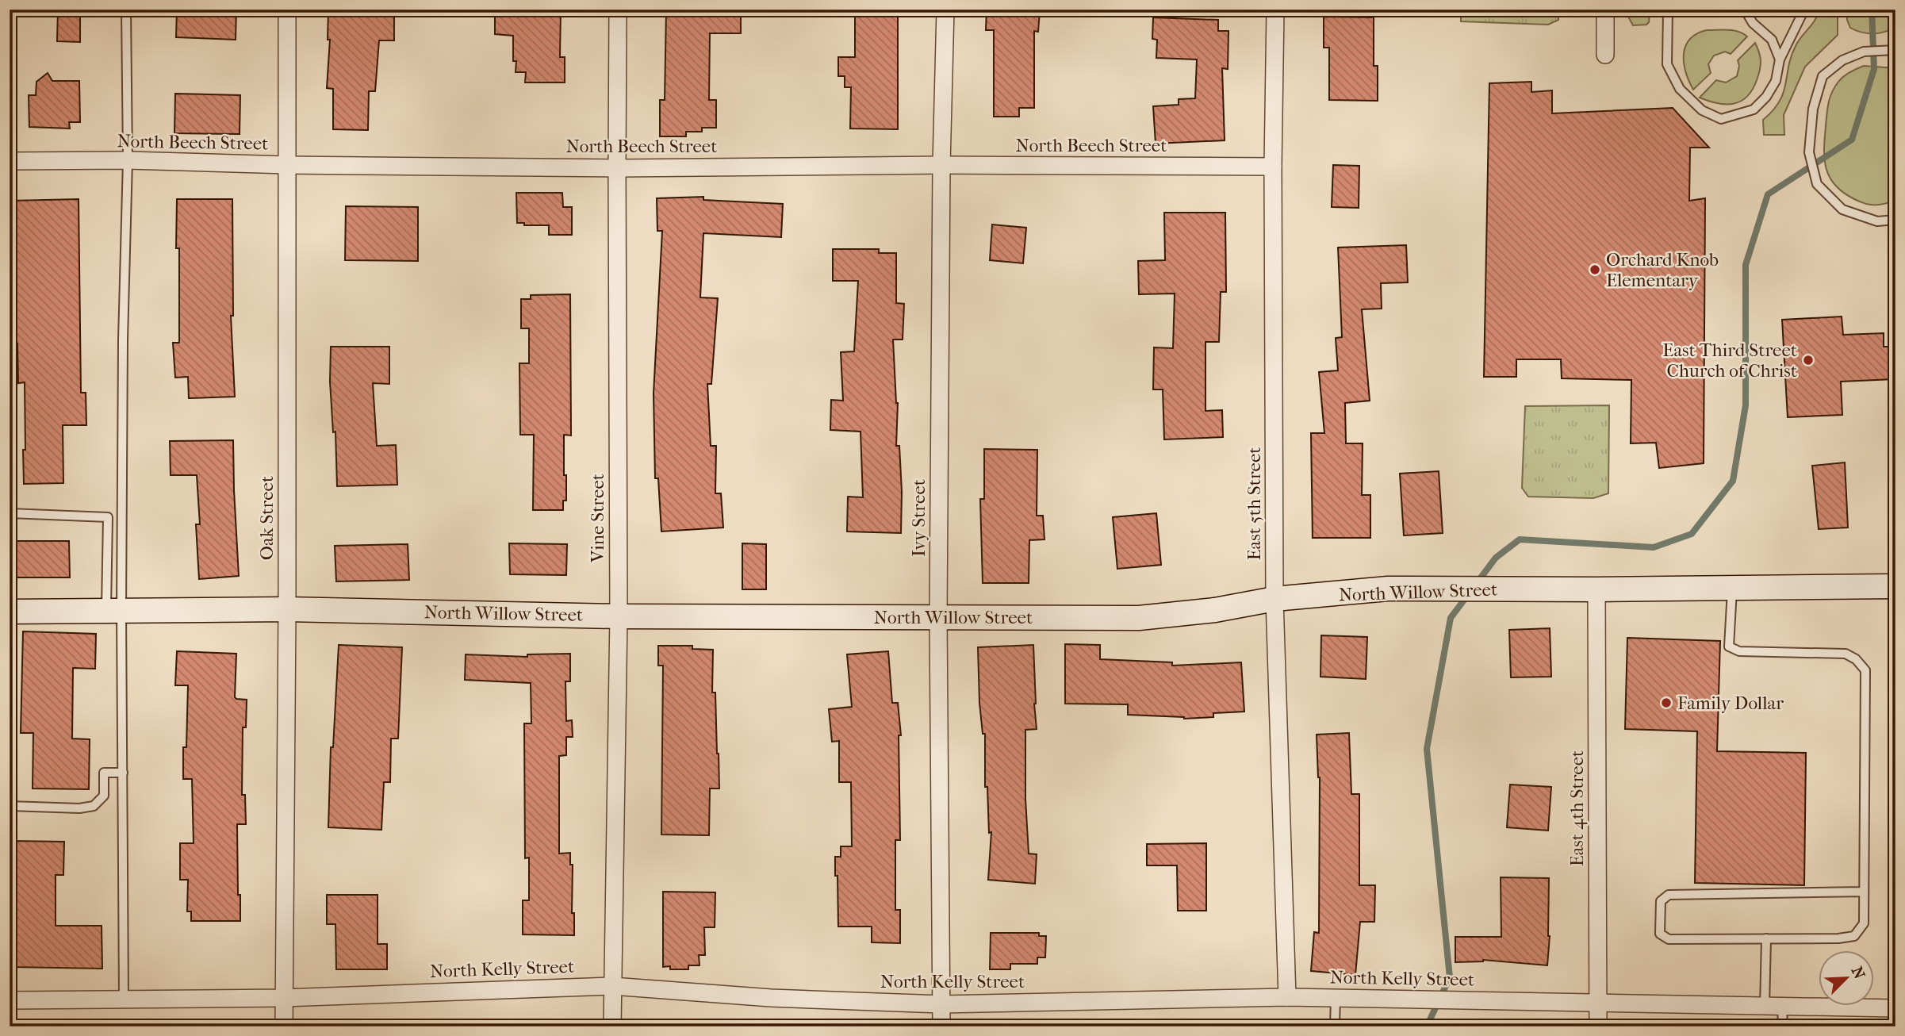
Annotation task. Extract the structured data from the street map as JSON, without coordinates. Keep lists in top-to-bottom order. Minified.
{"streets":{"main road":["North Willow Street"],"street":["North Beech Street","East 5th Street","Oak Street","Vine Street","Ivy Street","East 4th Street","North Kelly Street"]},"crossings":[["North Beech Street","East 5th Street"],["North Beech Street","Oak Street"],["North Beech Street","Vine Street"],["North Beech Street","Ivy Street"],["East 5th Street","North Willow Street"],["East 5th Street","North Kelly Street"],["Oak Street","North Willow Street"],["Oak Street","North Kelly Street"],["Vine Street","North Willow Street"],["Vine Street","North Kelly Street"],["Ivy Street","North Willow Street"],["Ivy Street","North Kelly Street"],["North Willow Street","East 4th Street"],["East 4th Street","North Kelly Street"]],"places":["Orchard Knob Elementary","East Third Street Church of Christ","Family Dollar"],"north":"top right"}
